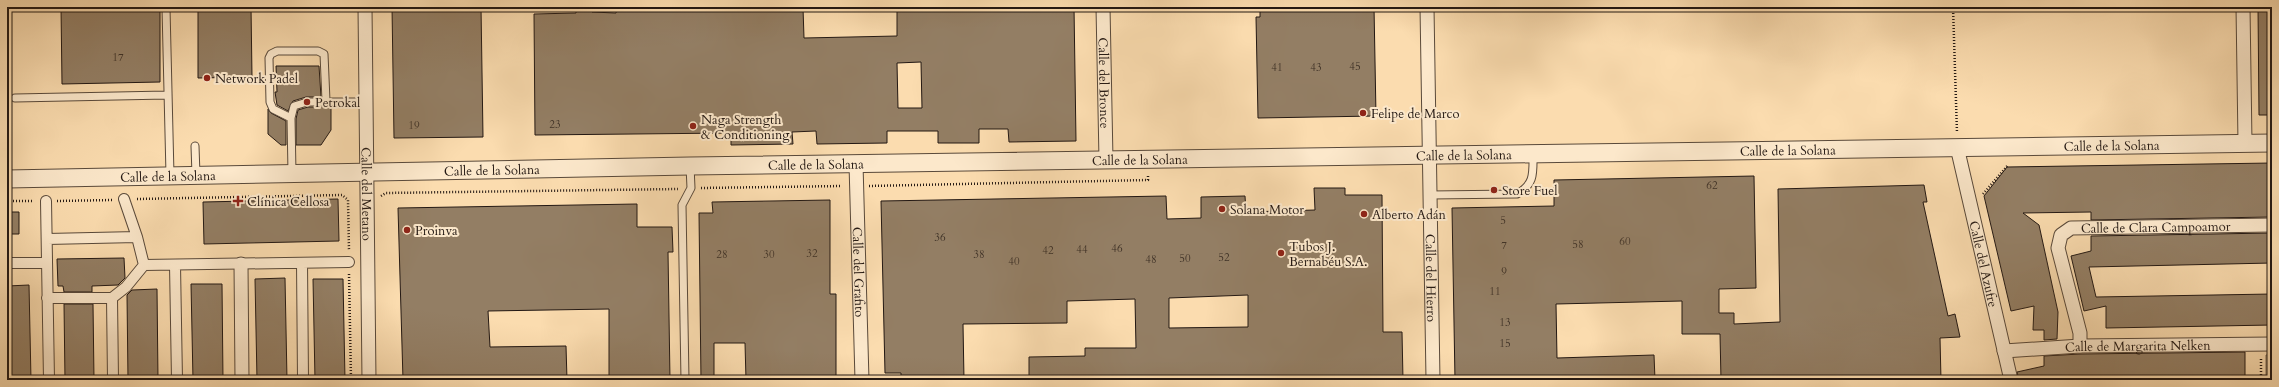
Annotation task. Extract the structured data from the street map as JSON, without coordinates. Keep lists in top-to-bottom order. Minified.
{"streets":{"street":["Calle del Bronce","Calle de la Solana","Calle del Metano","Calle de Clara Campoamor","Calle del Azufre","Calle del Grafito","Calle del Hierro","Calle de Margarita Nelken"]},"crossings":[["Calle del Bronce","Calle de la Solana"],["Calle de la Solana","Calle del Metano"],["Calle de la Solana","Calle del Azufre"],["Calle de la Solana","Calle del Grafito"],["Calle de la Solana","Calle del Hierro"],["Calle de Clara Campoamor","Calle de Margarita Nelken"],["Calle del Azufre","Calle de Margarita Nelken"]],"places":{"other":["Network Padel","Petrokal","Felipe de Marco","Naga Strength & Conditioning","Store Fuel","Solana Motor","Alberto Adán","Proinva","Tubos J. Bernabéu S.A."],"health":["Clínica Cellosa"]},"house_numbers":["17","45","41","43","23","19","62","5","36","60","58","7","46","44","42","32","28","30","38","52","50","48","40","9","11","13","15"]}
